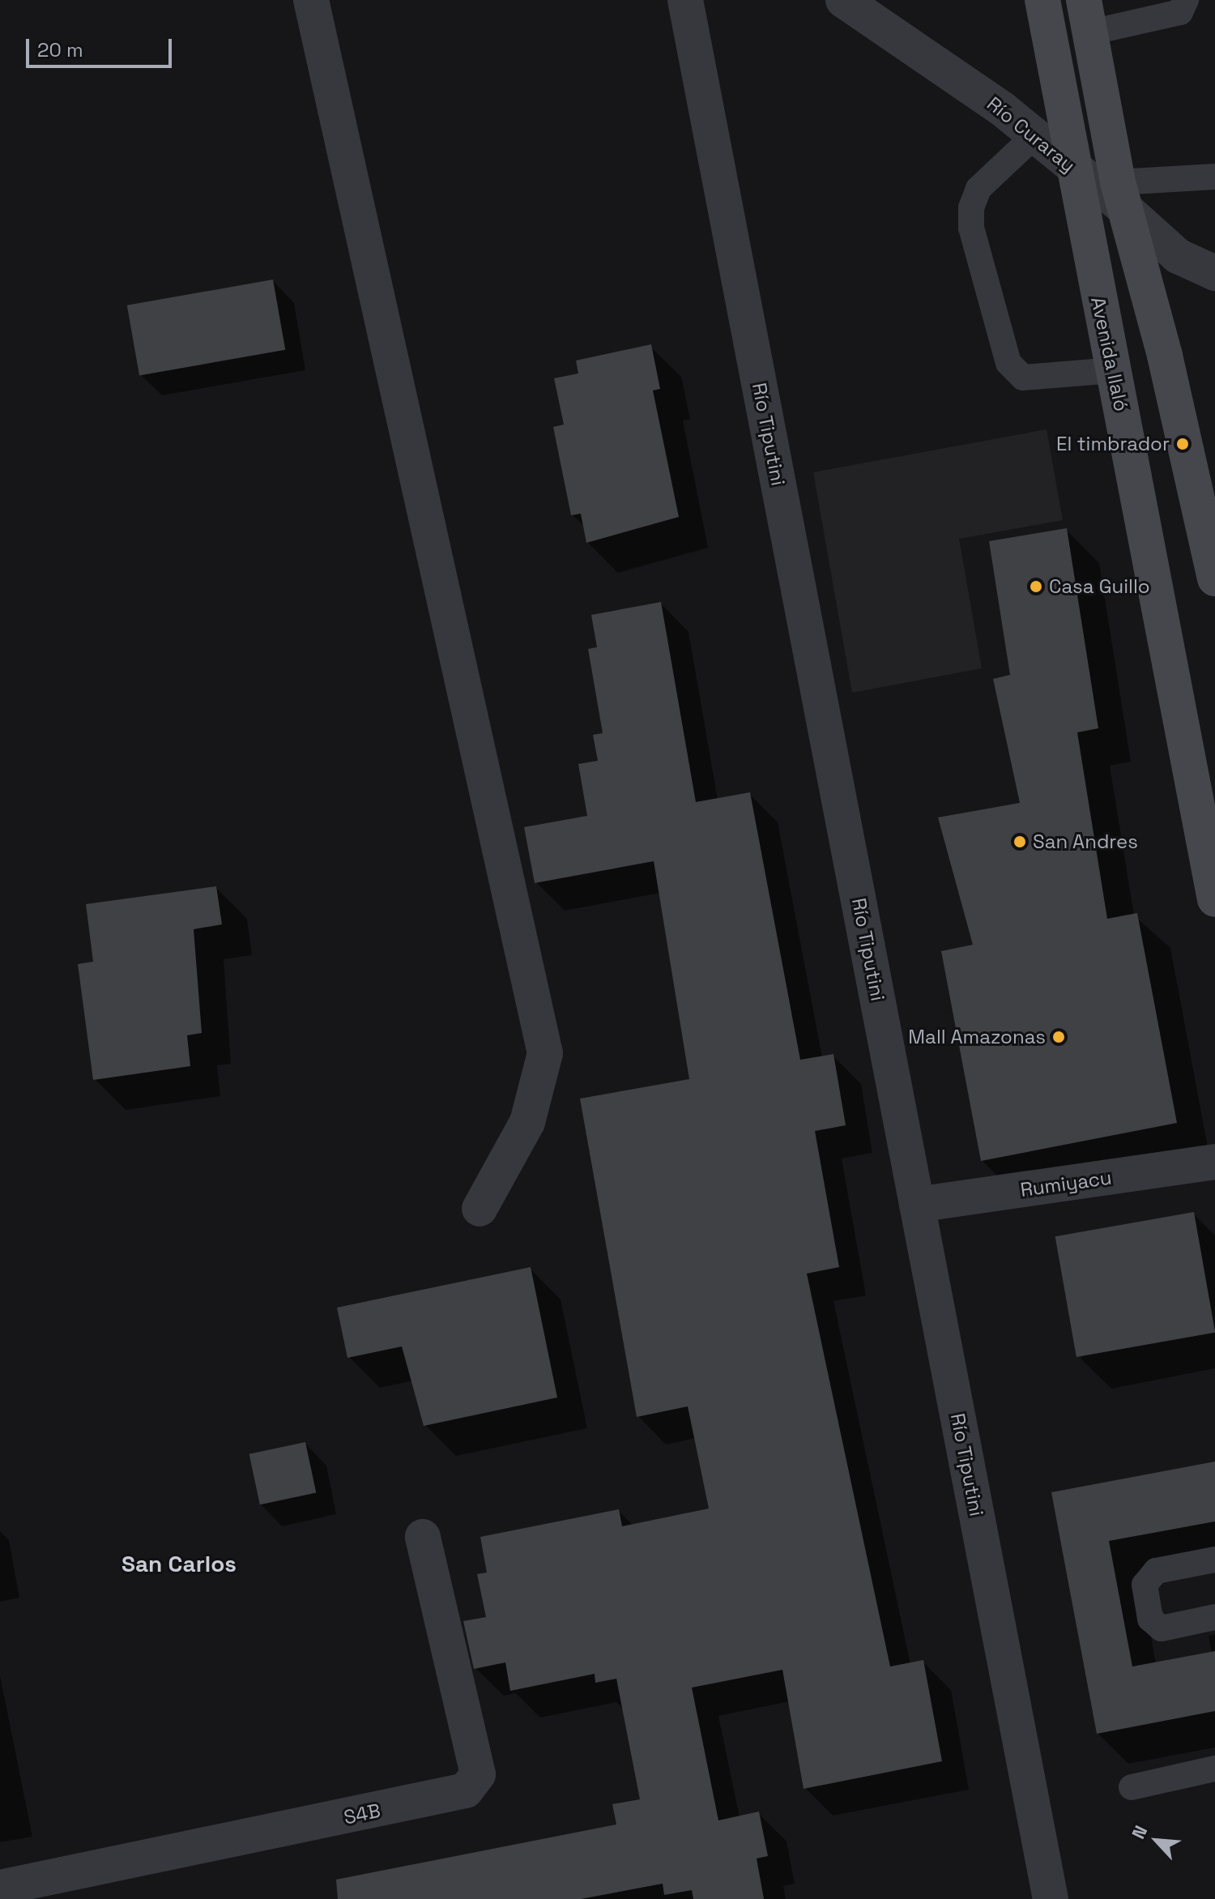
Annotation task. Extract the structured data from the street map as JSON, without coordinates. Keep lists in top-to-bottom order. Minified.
{"streets":{"main road":["Avenida Ilaló"],"street":["Río Curaray","Río Tiputini","Rumiyacu","S4B"]},"crossings":[["Río Curaray","Avenida Ilaló"],["Río Tiputini","Rumiyacu"]],"districts":["San Carlos"],"places":["El timbrador","Casa Guillo","San Andres","Mall Amazonas"],"scale_bar":"20 m","north":"top left"}
